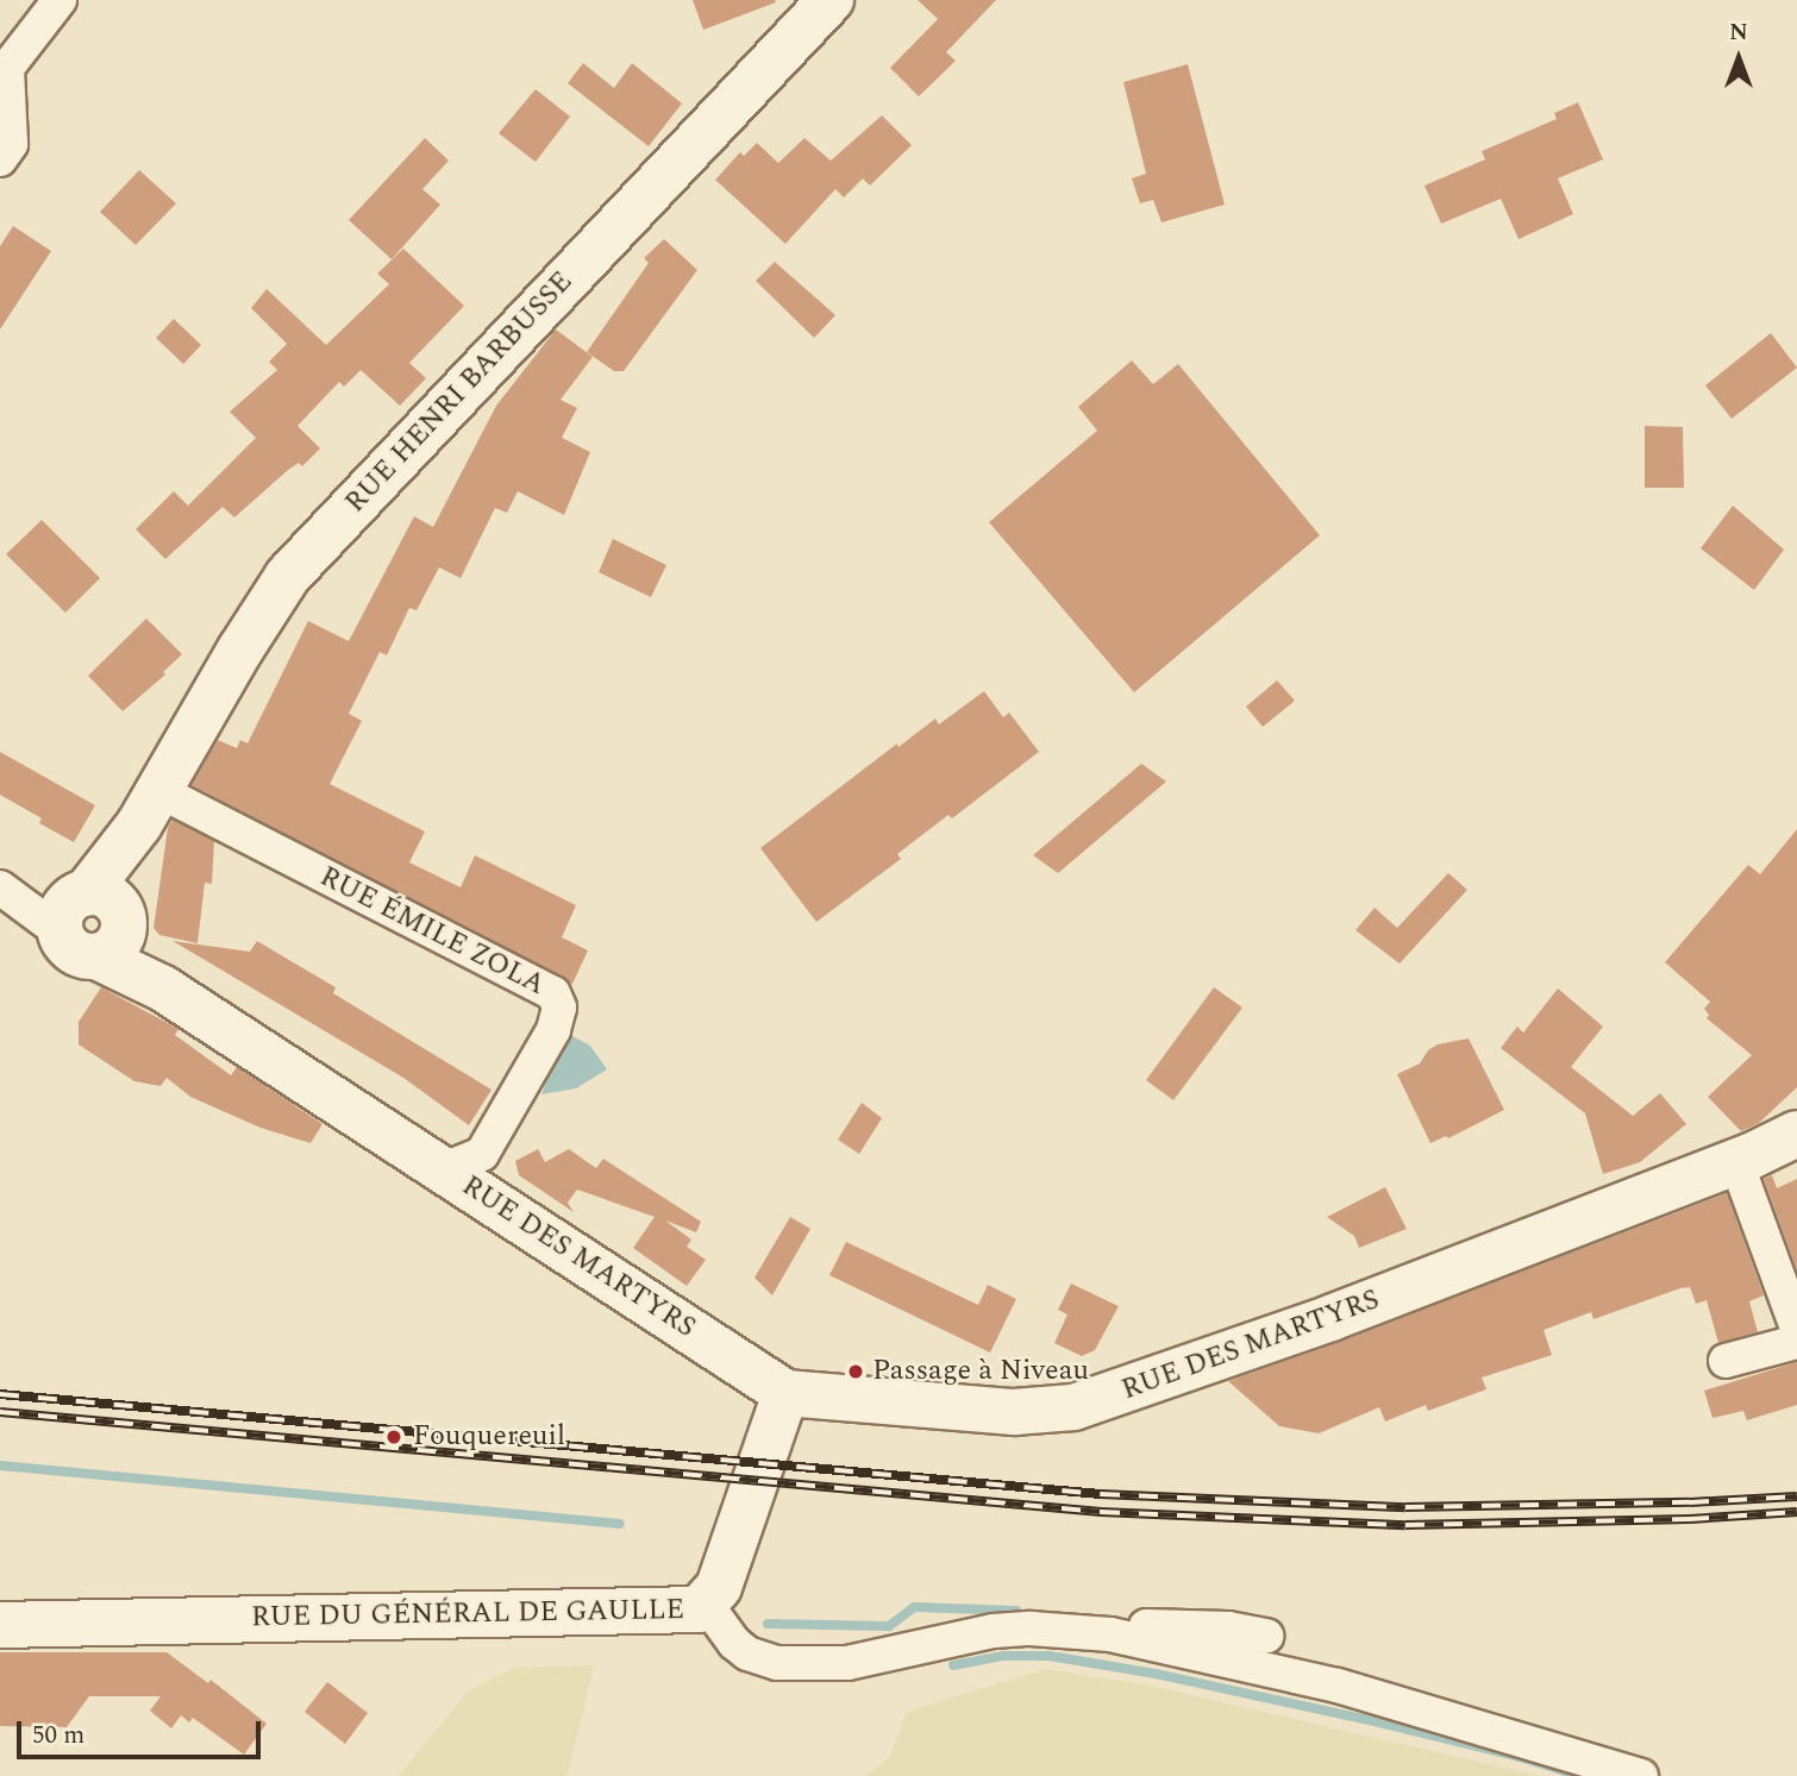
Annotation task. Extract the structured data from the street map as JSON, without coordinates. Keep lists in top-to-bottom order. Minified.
{"streets":{"street":["RUE HENRI BARBUSSE","RUE ÉMILE ZOLA","RUE DES MARTYRS","RUE DU GÉNÉRAL DE GAULLE"]},"crossings":[["RUE HENRI BARBUSSE","RUE ÉMILE ZOLA"],["RUE ÉMILE ZOLA","RUE DES MARTYRS"],["RUE DES MARTYRS","RUE DU GÉNÉRAL DE GAULLE"]],"places":["Passage à Niveau","Fouquereuil"],"scale_bar":"50 m","north":"top"}
